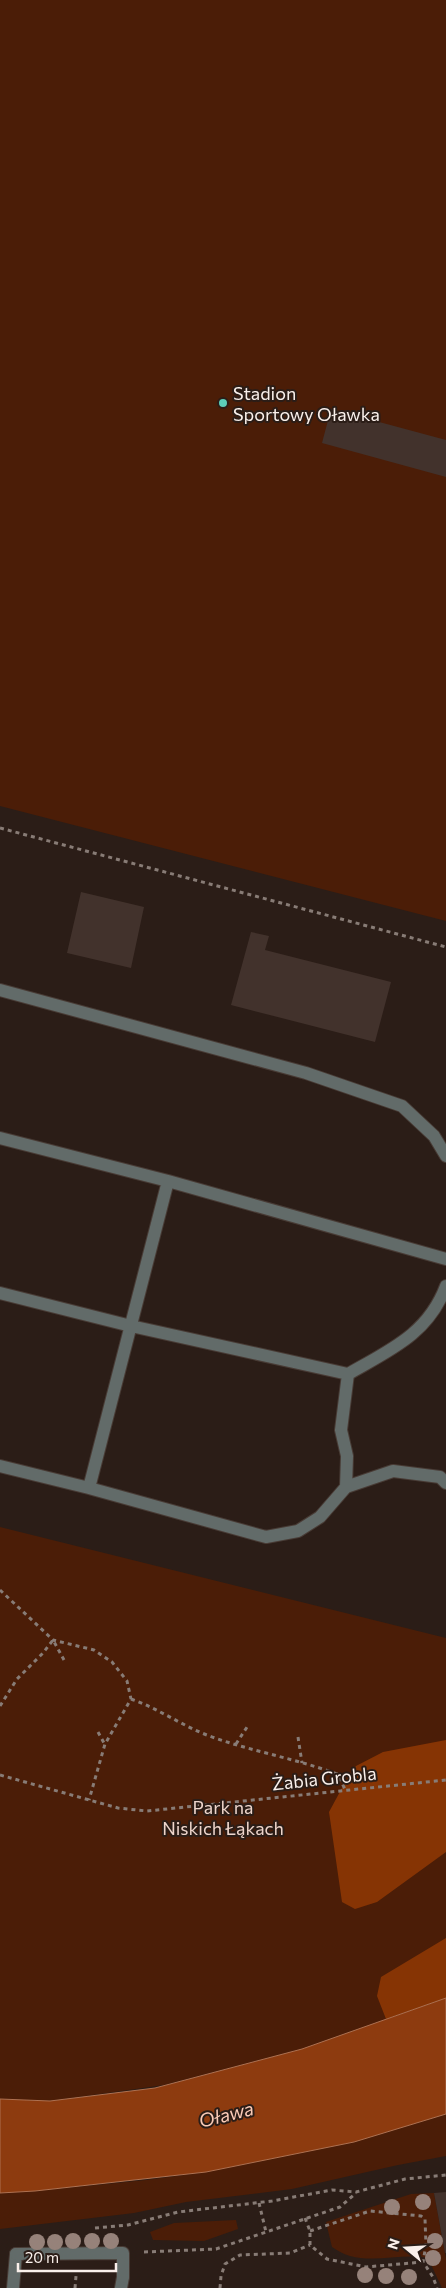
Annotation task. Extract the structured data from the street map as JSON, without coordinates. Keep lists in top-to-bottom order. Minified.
{"streets":{"path":["Żabia Grobla"]},"water":["Oława"],"parks":["Park na Niskich Łąkach"],"places":["Stadion Sportowy Oławka"],"scale_bar":"20 m","north":"left"}
